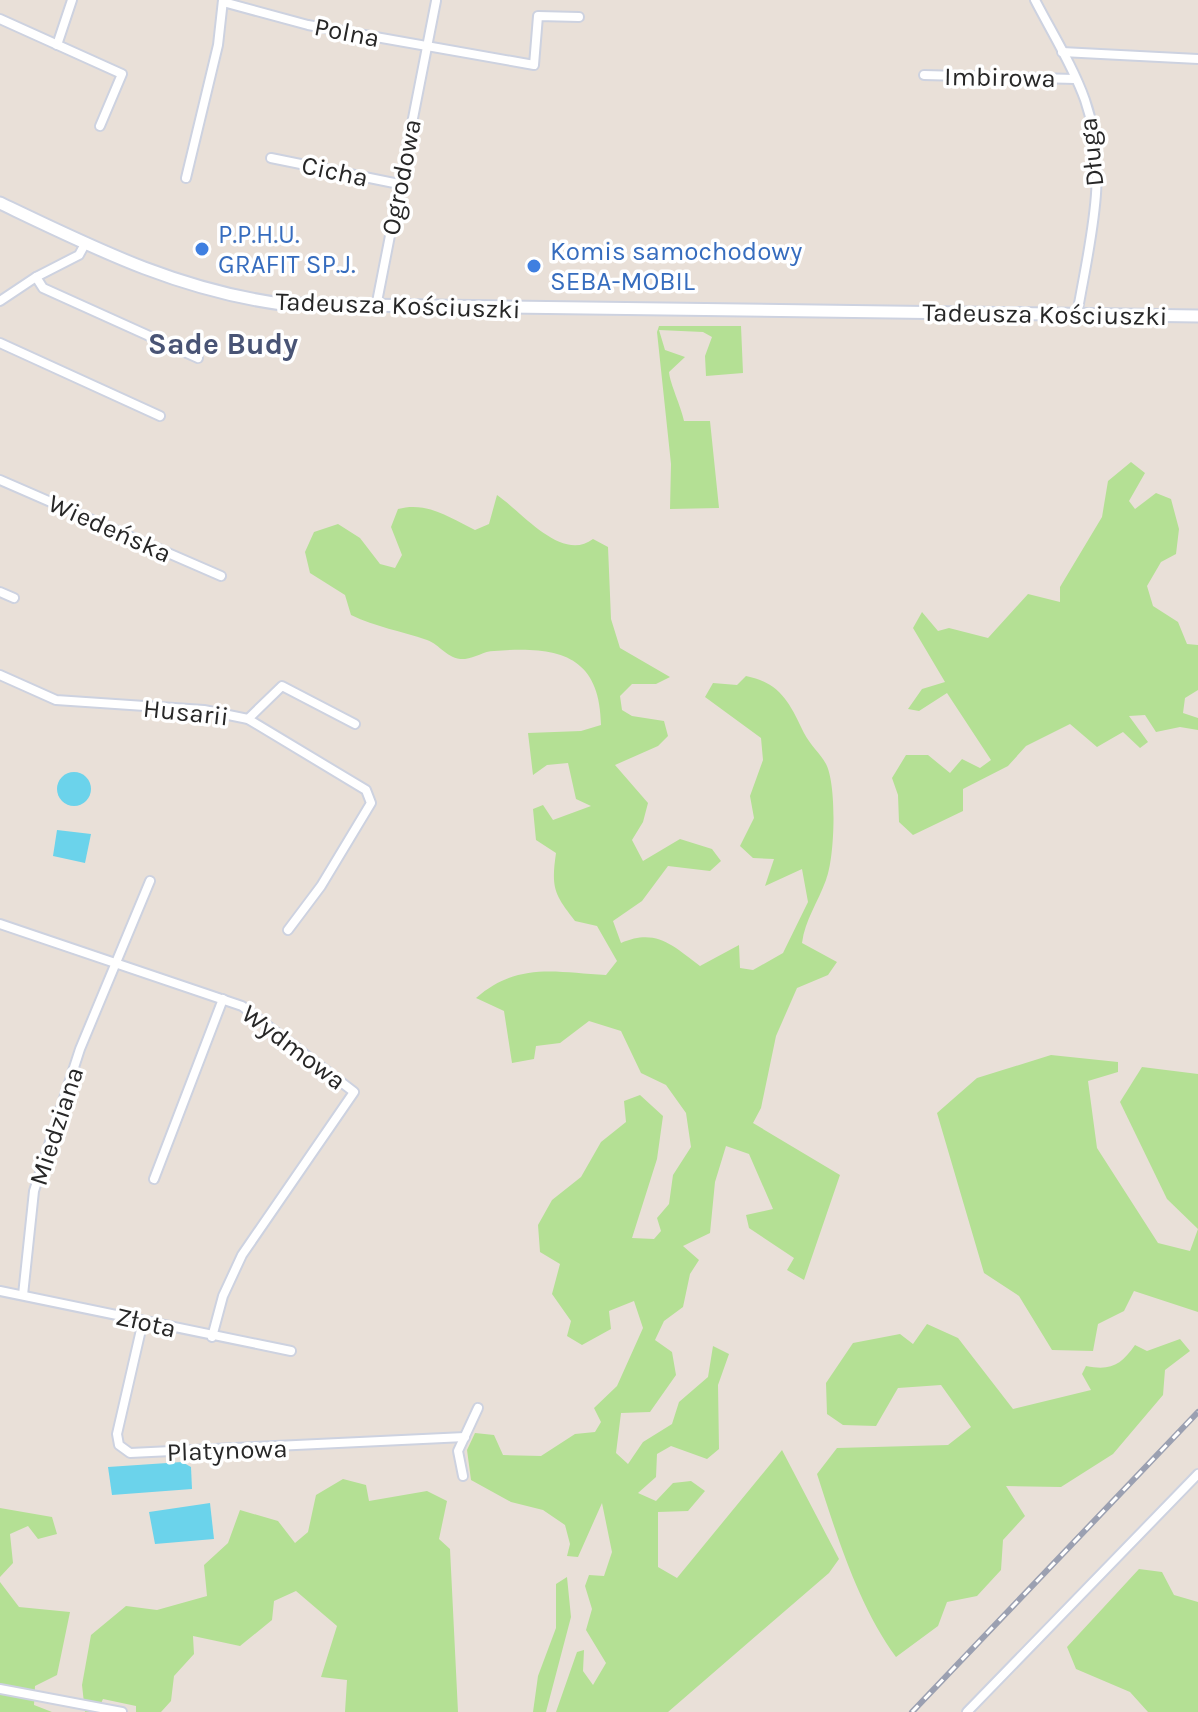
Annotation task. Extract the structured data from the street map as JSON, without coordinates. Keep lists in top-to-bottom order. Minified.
{"streets":{"main road":["Tadeusza Kościuszki"],"street":["Polna","Imbirowa","Długa","Cicha","Ogrodowa","Wiedeńska","Husarii","Wydmowa","Miedziana","Złota","Platynowa"]},"crossings":[["Polna","Ogrodowa"],["Imbirowa","Długa"],["Długa","Tadeusza Kościuszki"],["Cicha","Ogrodowa"],["Ogrodowa","Tadeusza Kościuszki"],["Wydmowa","Miedziana"],["Wydmowa","Złota"],["Miedziana","Złota"],["Złota","Platynowa"]],"districts":["Sade Budy"],"places":["P.P.H.U. GRAFIT SP.J.","Komis samochodowy SEBA-MOBIL"]}
